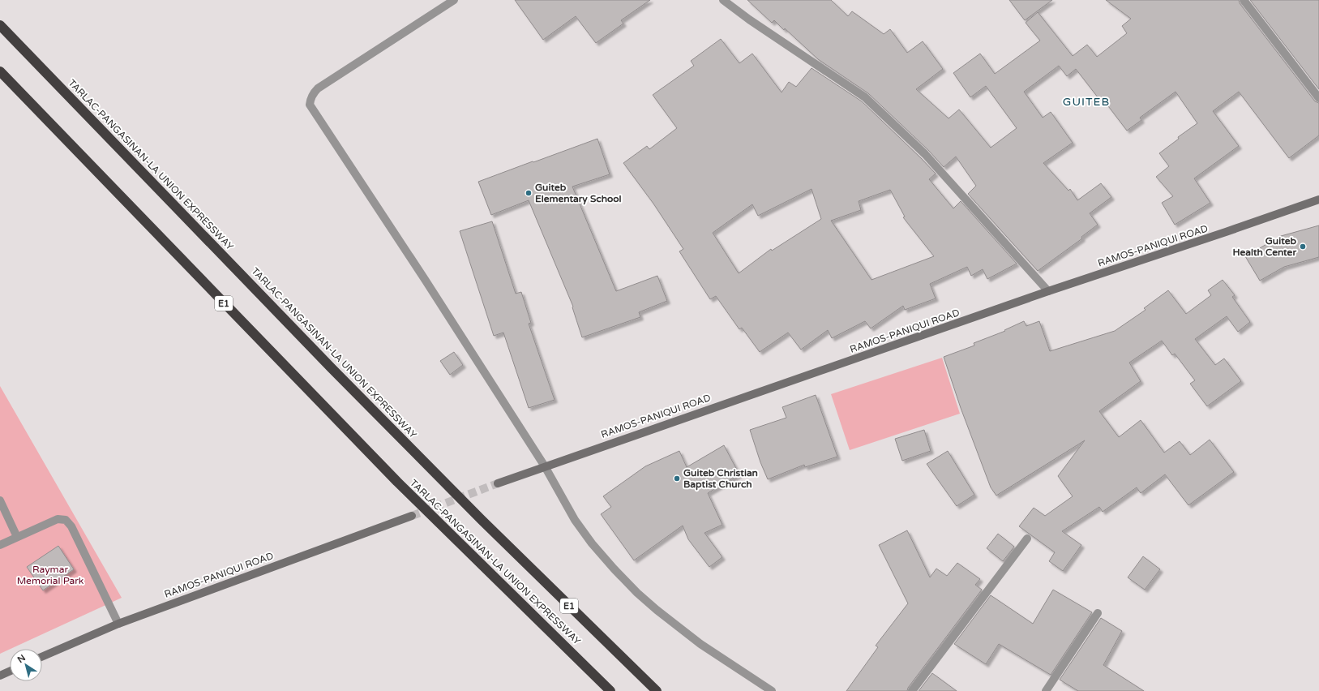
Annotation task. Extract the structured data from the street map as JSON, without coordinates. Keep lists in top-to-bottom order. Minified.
{"streets":{"highway":["TARLAC-PANGASINAN-LA UNION EXPRESSWAY","E1"],"main road":["RAMOS-PANIQUI ROAD"]},"districts":["GUITEB"],"parks":["Raymar Memorial Park"],"places":["Guiteb Elementary School","Guiteb Health Center","Guiteb Christian Baptist Church"],"north":"top left"}
